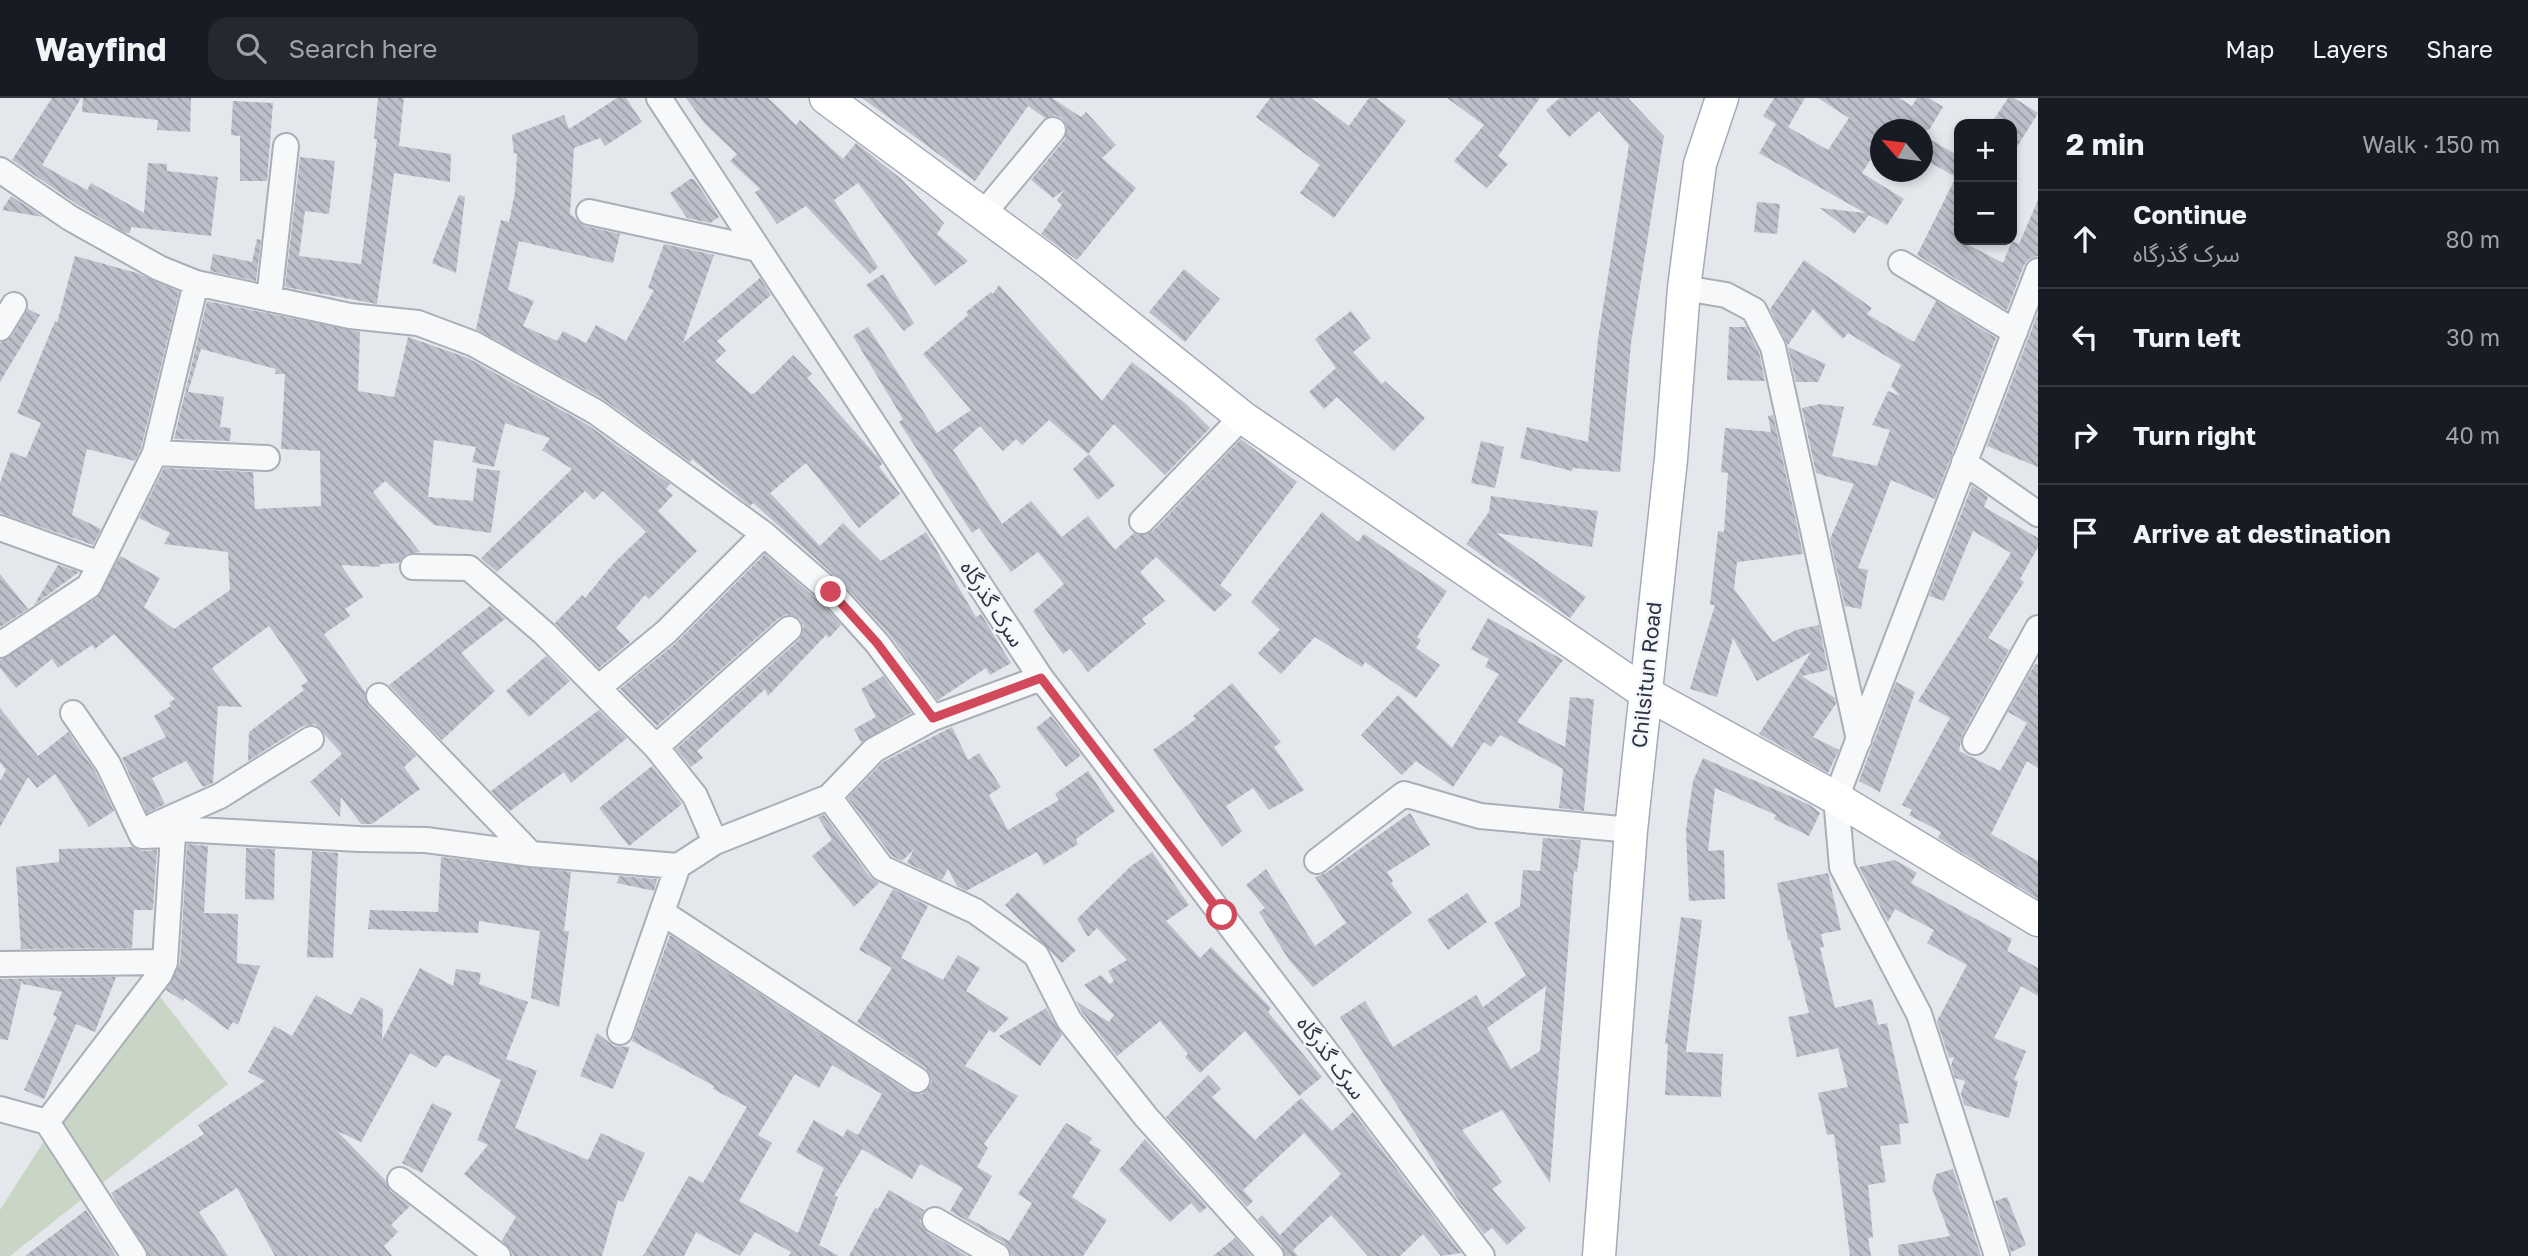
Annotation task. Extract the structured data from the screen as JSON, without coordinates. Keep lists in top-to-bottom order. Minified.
{"streets":{"main road":["Chilsitun Road"],"street":["سرک گذرگاه"]},"north":"top left","page":{"header":"Wayfind","search":"Search here","nav":["Map","Layers","Share"],"heading":["2 min","Walk · 150 m"],"map_buttons":["+","−"],"list":[["Continue","سرک گذرگاه","80 m"],["Turn left","30 m"],["Turn right","40 m"],"Arrive at destination"]}}
